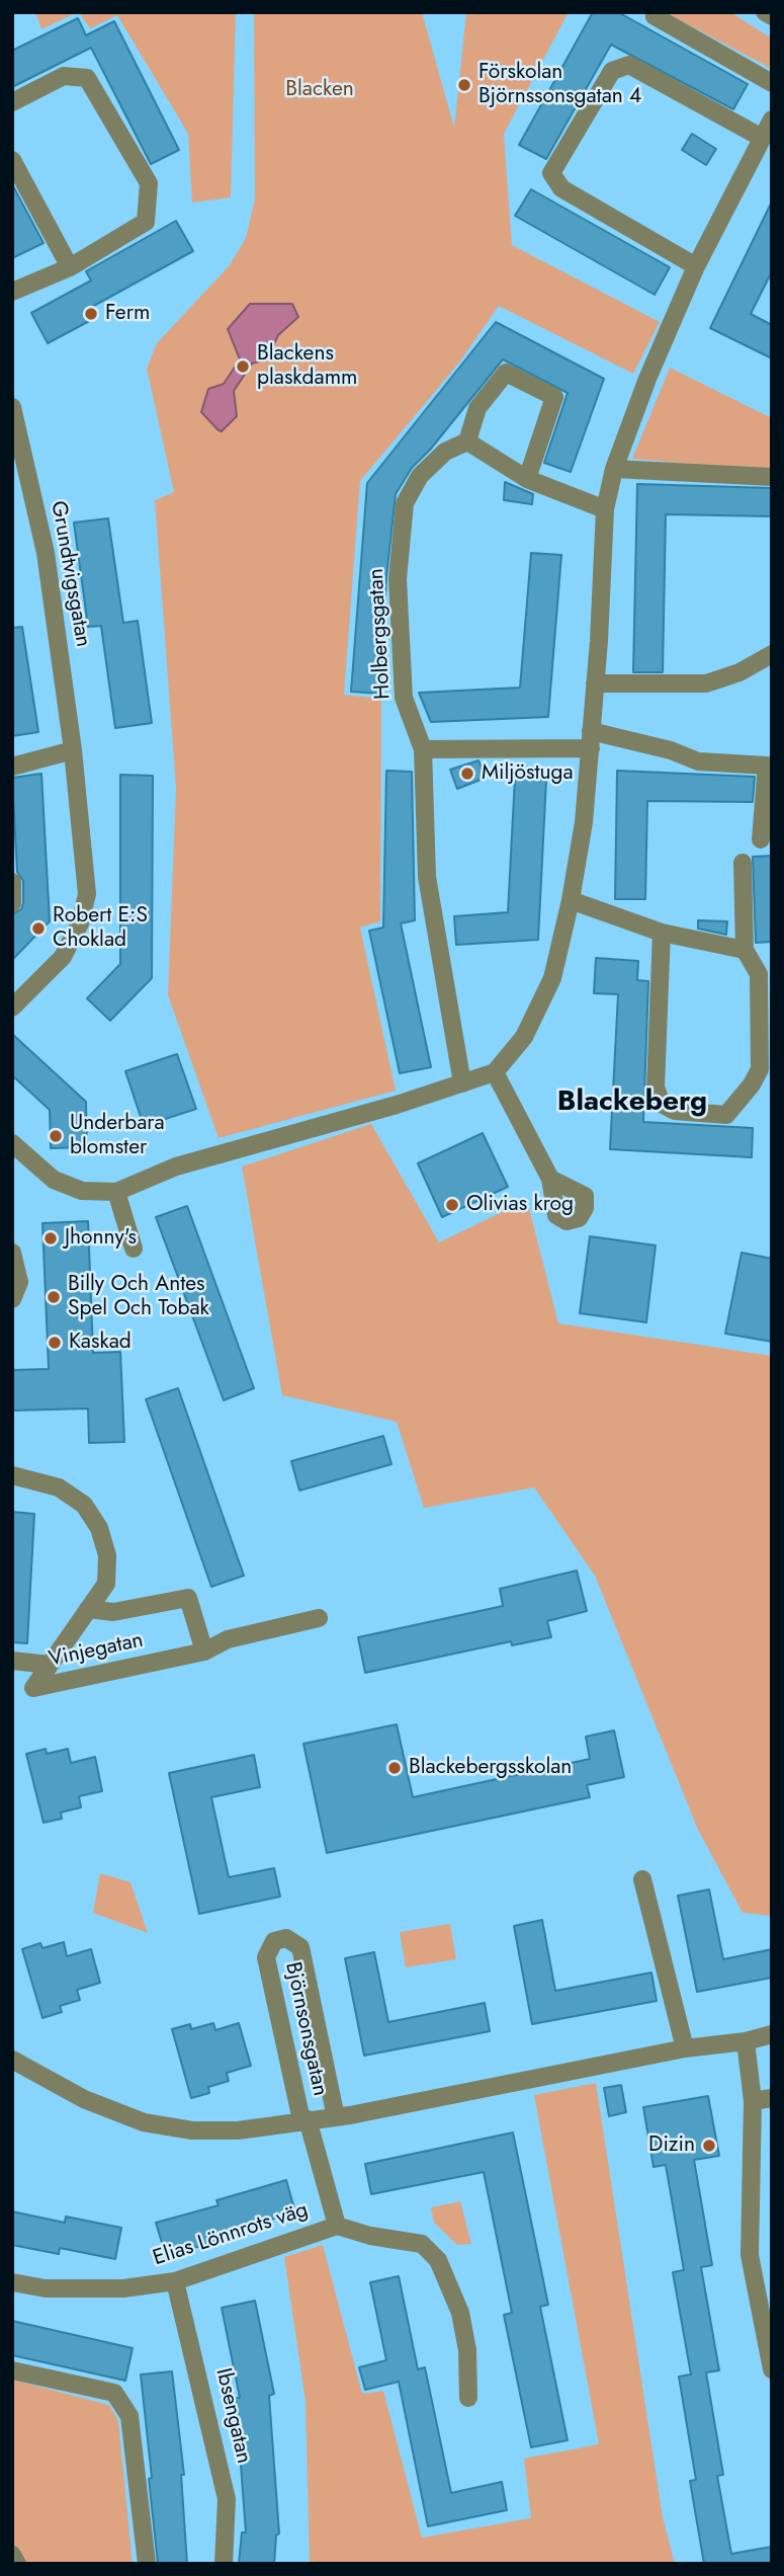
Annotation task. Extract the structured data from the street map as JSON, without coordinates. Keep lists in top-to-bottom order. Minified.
{"streets":{"street":["Grundtvigsgatan","Holbergsgatan","Vinjegatan","Björnsonsgatan","Elias Lönnrots väg","Ibsengatan"]},"crossings":[["Björnsonsgatan","Elias Lönnrots väg"],["Elias Lönnrots väg","Ibsengatan"]],"districts":["Blackeberg"],"parks":["Blacken"],"places":["Förskolan Björnssonsgatan 4","Ferm","Blackens plaskdamm","Miljöstuga","Robert E:S Choklad","Underbara blomster","Olivias krog","Jhonny's","Billy Och Antes Spel Och Tobak","Kaskad","Blackebergsskolan","Dizin"]}
